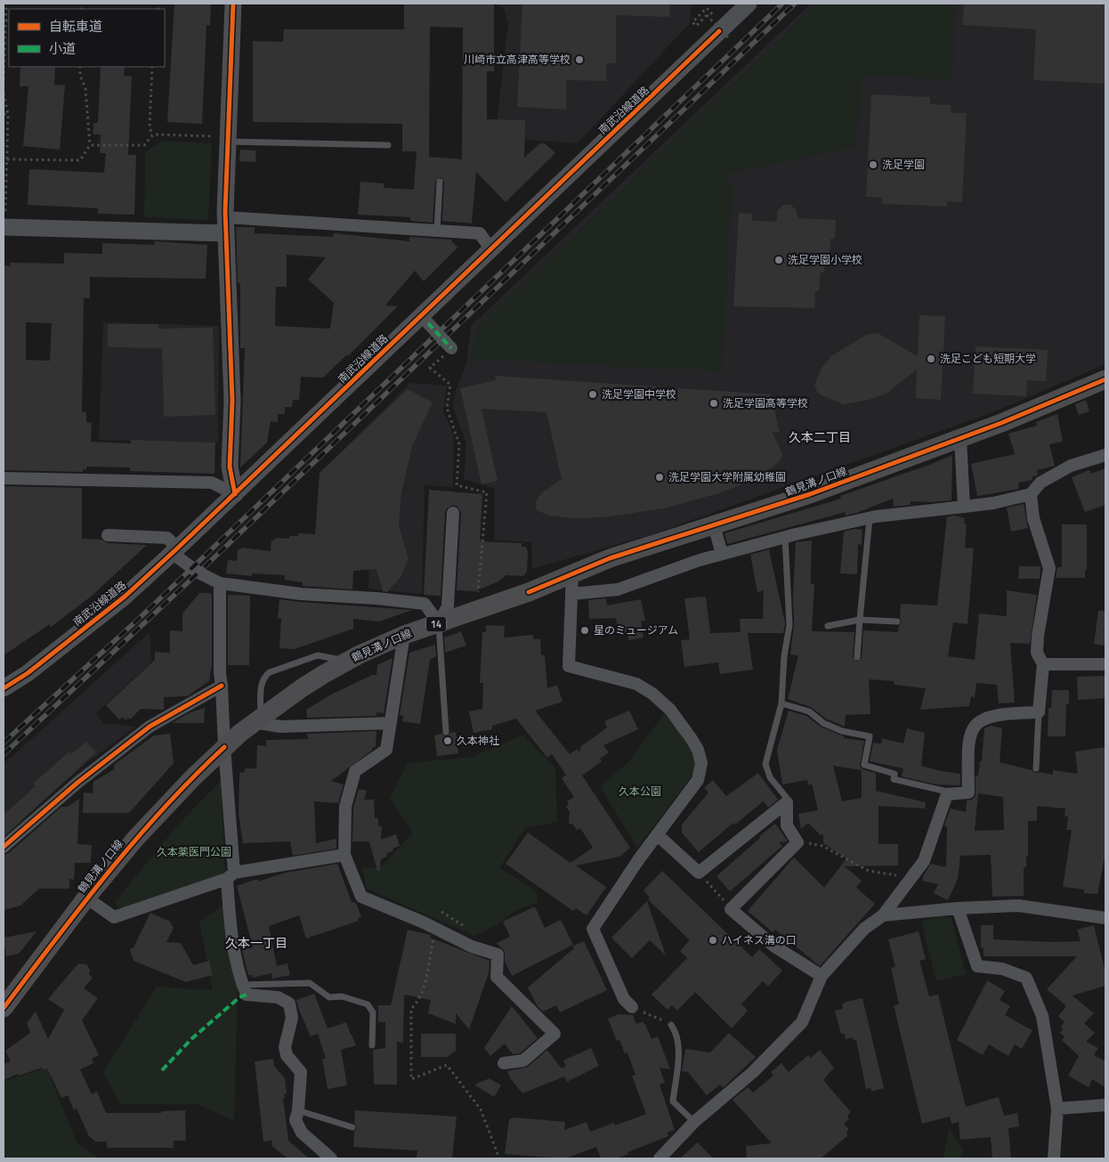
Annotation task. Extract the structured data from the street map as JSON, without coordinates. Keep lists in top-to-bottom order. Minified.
{"streets":{"main road":["鶴見溝ノ口線","14"],"street":["南武沿線道路"]},"districts":["久本二丁目","久本一丁目"],"parks":["久本公園","久本薬医門公園"],"places":["川崎市立高津高等学校","洗足学園","洗足学園小学校","洗足こども短期大学","洗足学園中学校","洗足学園高等学校","洗足学園大学附属幼稚園","星のミュージアム","久本神社","ハイネス溝の口"],"legend":["自転車道","小道"]}
